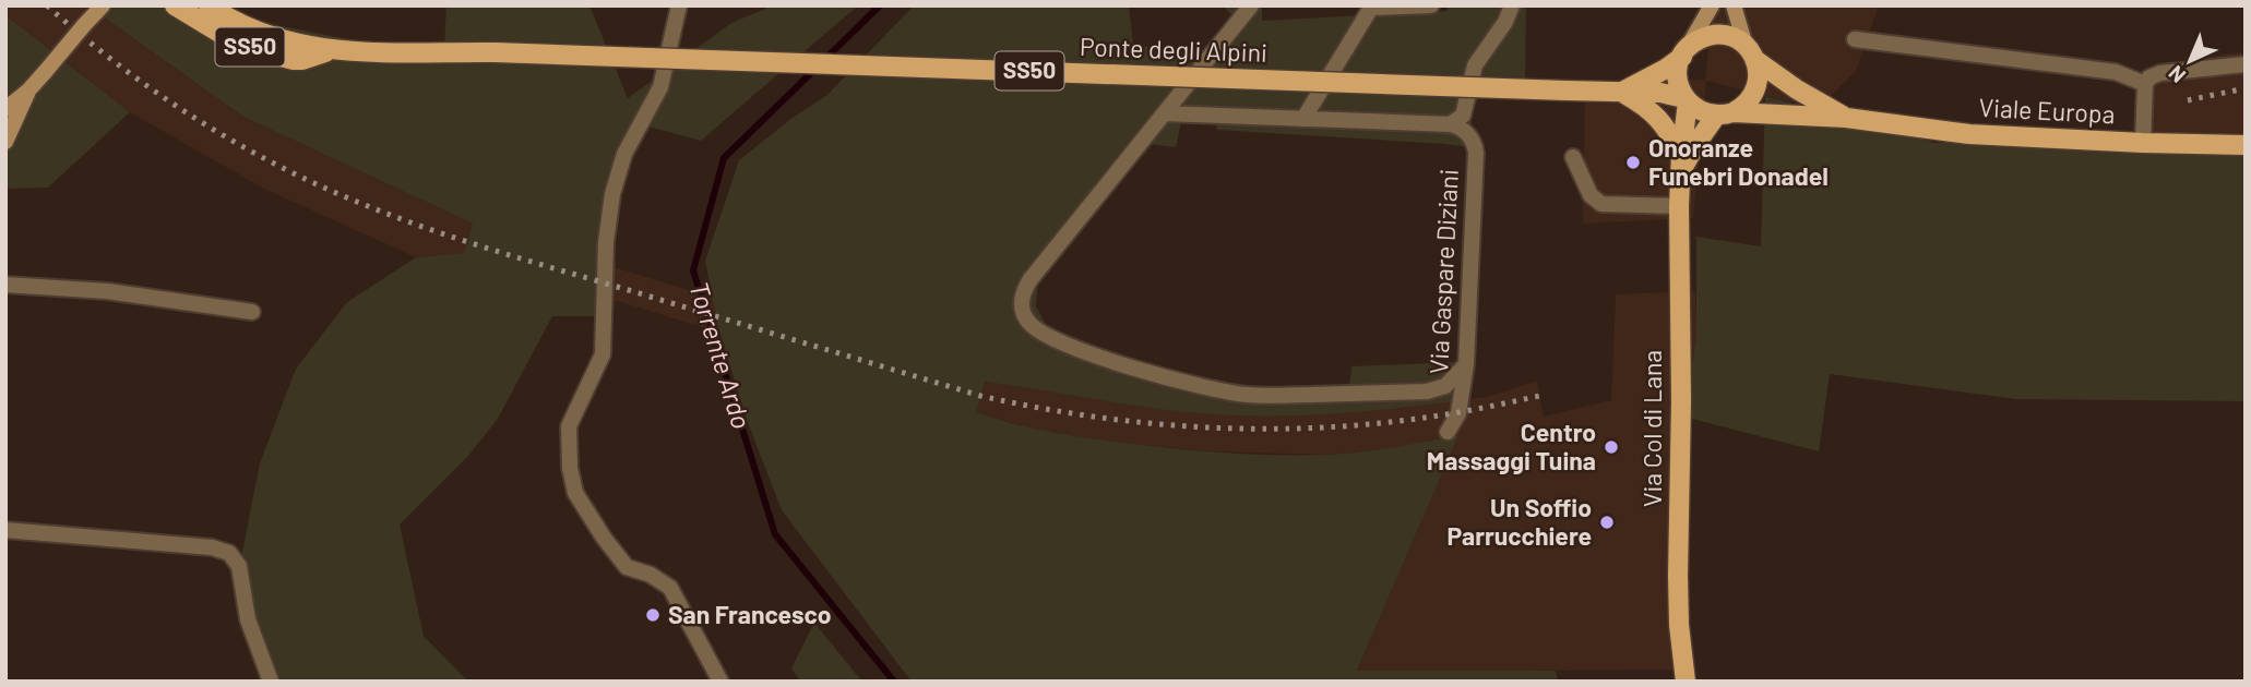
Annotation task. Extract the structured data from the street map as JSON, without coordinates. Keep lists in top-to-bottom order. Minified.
{"streets":{"main road":["SS50","Ponte degli Alpini","Viale Europa","Via Col di Lana"],"street":["Via Gaspare Diziani"]},"crossings":[["SS50","Ponte degli Alpini"],["Ponte degli Alpini","Viale Europa"],["Ponte degli Alpini","Via Col di Lana"],["Viale Europa","Via Col di Lana"]],"water":["Torrente Ardo"],"places":["Onoranze Funebri Donadel","Centro Massaggi Tuina","Un Soffio Parrucchiere","San Francesco"],"north":"bottom left"}
